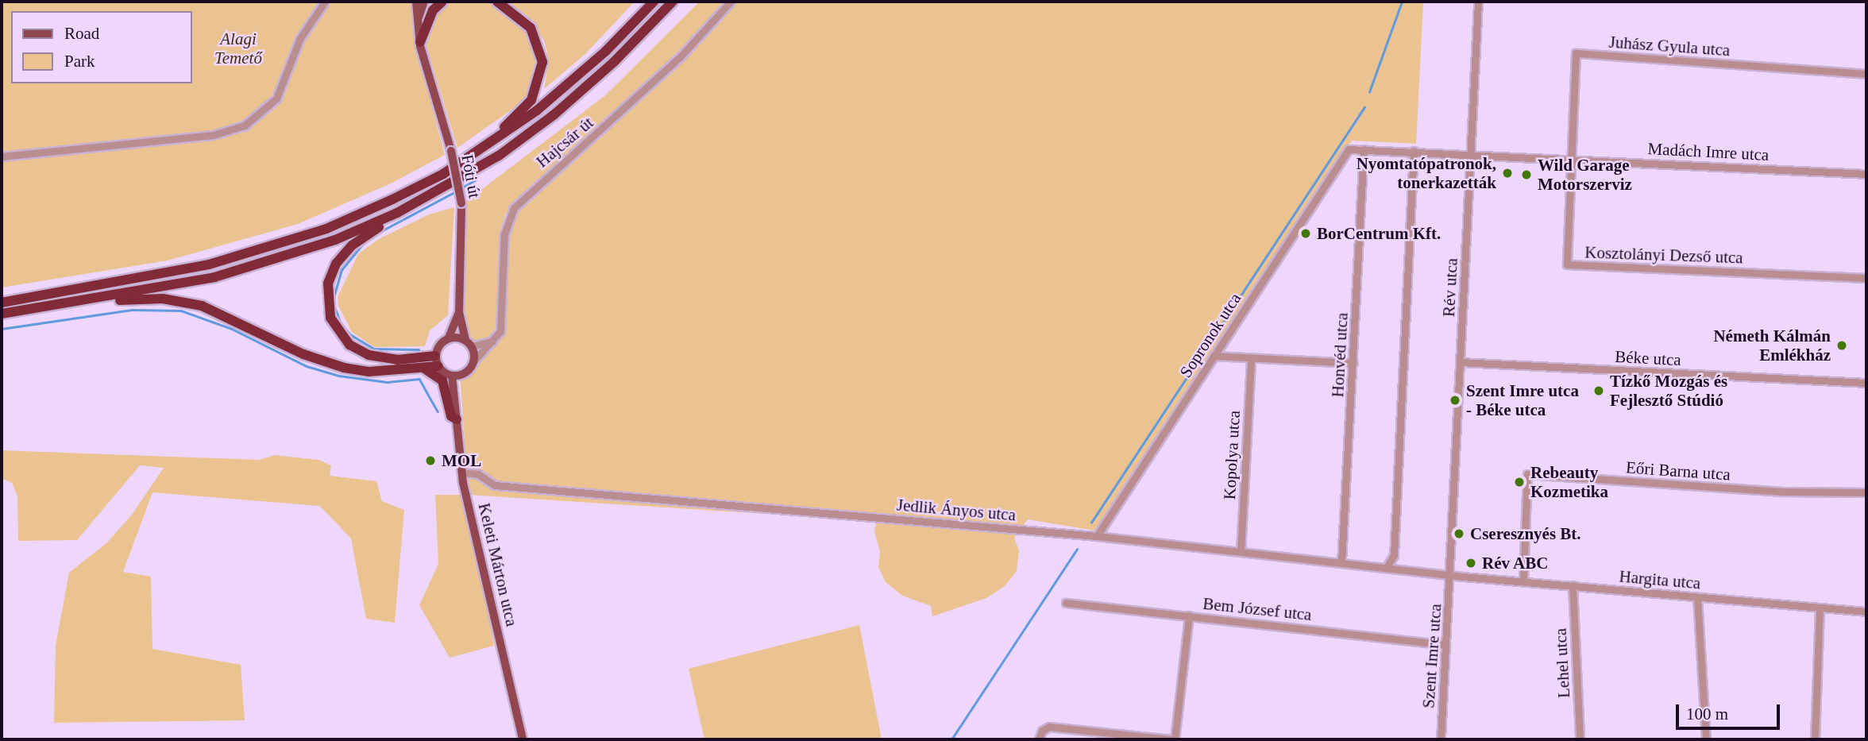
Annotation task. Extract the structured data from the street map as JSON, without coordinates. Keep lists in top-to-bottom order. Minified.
{"streets":{"main road":["Fóti út","Keleti Márton utca"],"street":["Juhász Gyula utca","Hajcsár út","Madách Imre utca","Kosztolányi Dezső utca","Rév utca","Sopronok utca","Honvéd utca","Béke utca","Kopolya utca","Eőri Barna utca","Jedlik Ányos utca","Hargita utca","Bem József utca","Szent Imre utca","Lehel utca"]},"crossings":[["Juhász Gyula utca","Madách Imre utca"],["Juhász Gyula utca","Kosztolányi Dezső utca"],["Hajcsár út","Fóti út"],["Hajcsár út","Keleti Márton utca"],["Madách Imre utca","Kosztolányi Dezső utca"],["Madách Imre utca","Rév utca"],["Madách Imre utca","Sopronok utca"],["Madách Imre utca","Honvéd utca"],["Fóti út","Keleti Márton utca"],["Rév utca","Béke utca"],["Rév utca","Jedlik Ányos utca"],["Rév utca","Hargita utca"],["Rév utca","Szent Imre utca"],["Sopronok utca","Jedlik Ányos utca"],["Honvéd utca","Jedlik Ányos utca"],["Kopolya utca","Jedlik Ányos utca"],["Eőri Barna utca","Hargita utca"],["Jedlik Ányos utca","Keleti Márton utca"],["Jedlik Ányos utca","Hargita utca"],["Jedlik Ányos utca","Szent Imre utca"],["Hargita utca","Szent Imre utca"],["Hargita utca","Lehel utca"],["Bem József utca","Szent Imre utca"]],"parks":["Alagi Temető"],"places":["Nyomtatópatronok, tonerkazetták","Wild Garage Motorszerviz","BorCentrum Kft.","Németh Kálmán Emlékház","Tízkő Mozgás és Fejlesztő Stúdió","Szent Imre utca - Béke utca","MOL","Rebeauty Kozmetika","Cseresznyés Bt.","Rév ABC"],"legend":["Road","Park"],"scale_bar":"100 m"}
